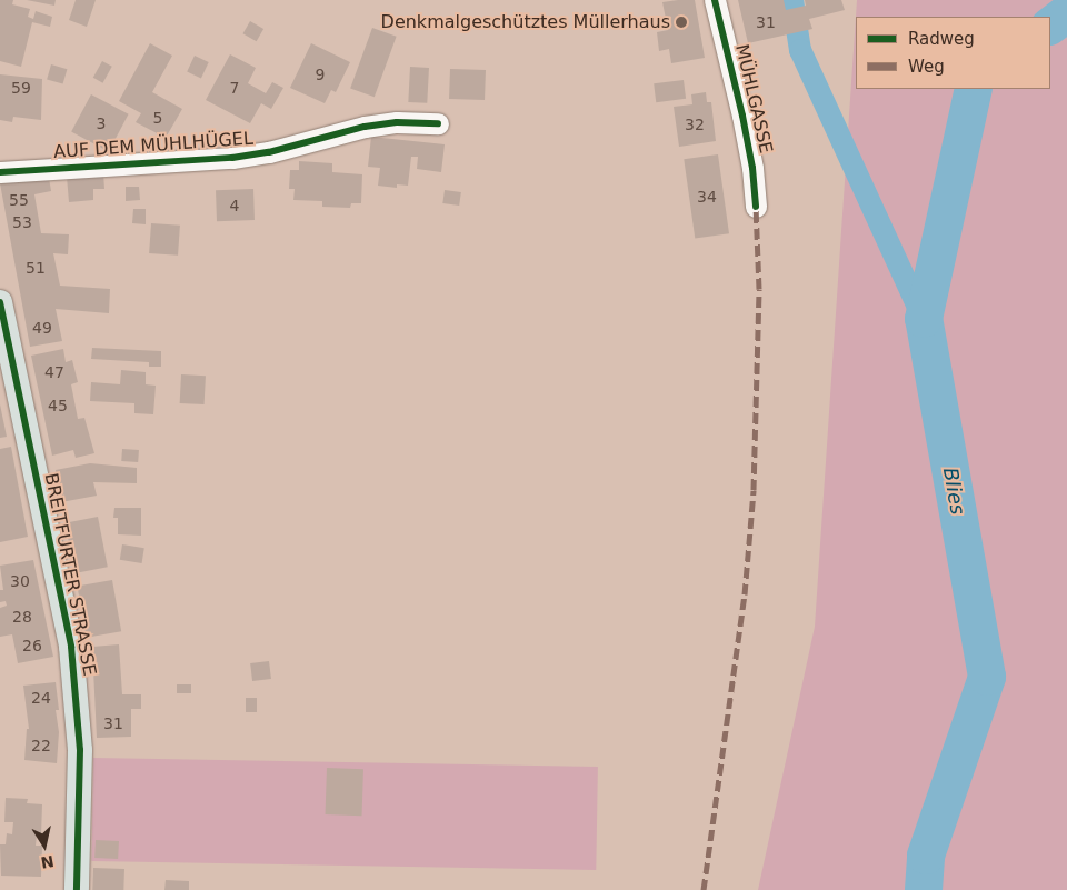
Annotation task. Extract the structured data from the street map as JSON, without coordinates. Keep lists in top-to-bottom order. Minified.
{"streets":{"main road":["BREITFURTER STRASSE"],"street":["MÜHLGASSE","AUF DEM MÜHLHÜGEL"]},"water":["Blies"],"places":["Denkmalgeschütztes Müllerhaus"],"house_numbers":["31","9","59","7","5","3","32","34","55","4","53","51","49","47","45","30","28","26","24","31","22"],"legend":["Radweg","Weg"],"north":"bottom"}
